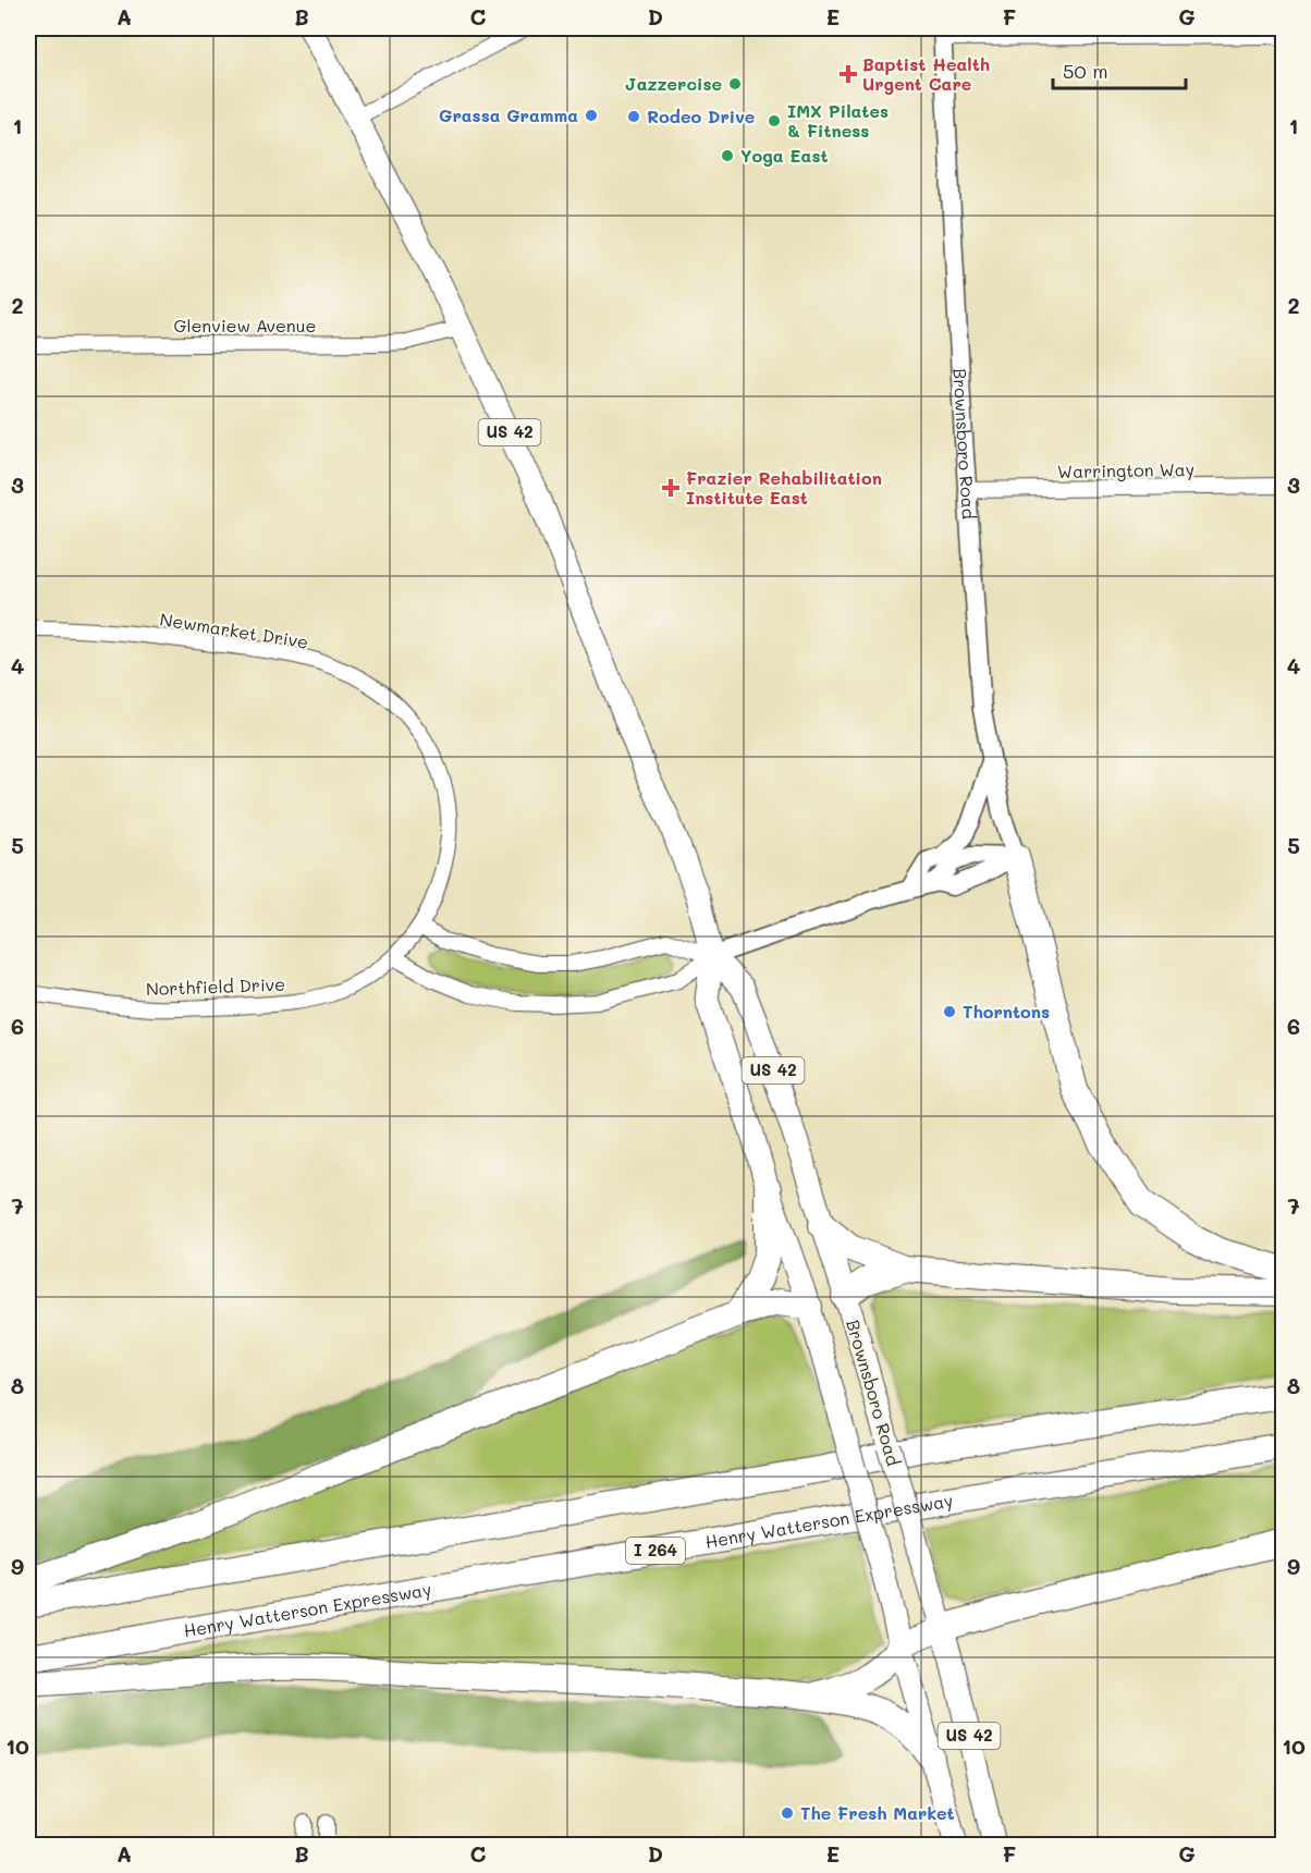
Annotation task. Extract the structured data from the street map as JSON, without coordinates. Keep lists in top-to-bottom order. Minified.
{"streets":{"highway":["Henry Watterson Expressway","I 264"],"main road":["US 42","Brownsboro Road"],"street":["Glenview Avenue","Warrington Way","Newmarket Drive","Northfield Drive"]},"crossings":[["Glenview Avenue","US 42"],["US 42","Brownsboro Road"],["Brownsboro Road","Warrington Way"],["Newmarket Drive","Northfield Drive"]],"places":{"health":["Baptist Health Urgent Care","Frazier Rehabilitation Institute East"],"other":["Jazzercise","Grassa Gramma","Rodeo Drive","IMX Pilates & Fitness","Yoga East","Thorntons","The Fresh Market"]},"scale_bar":"50 m","grid":{"columns":["A","B","C","D","E","F","G"],"rows":["1","2","3","4","5","6","7","8","9","10"]}}
